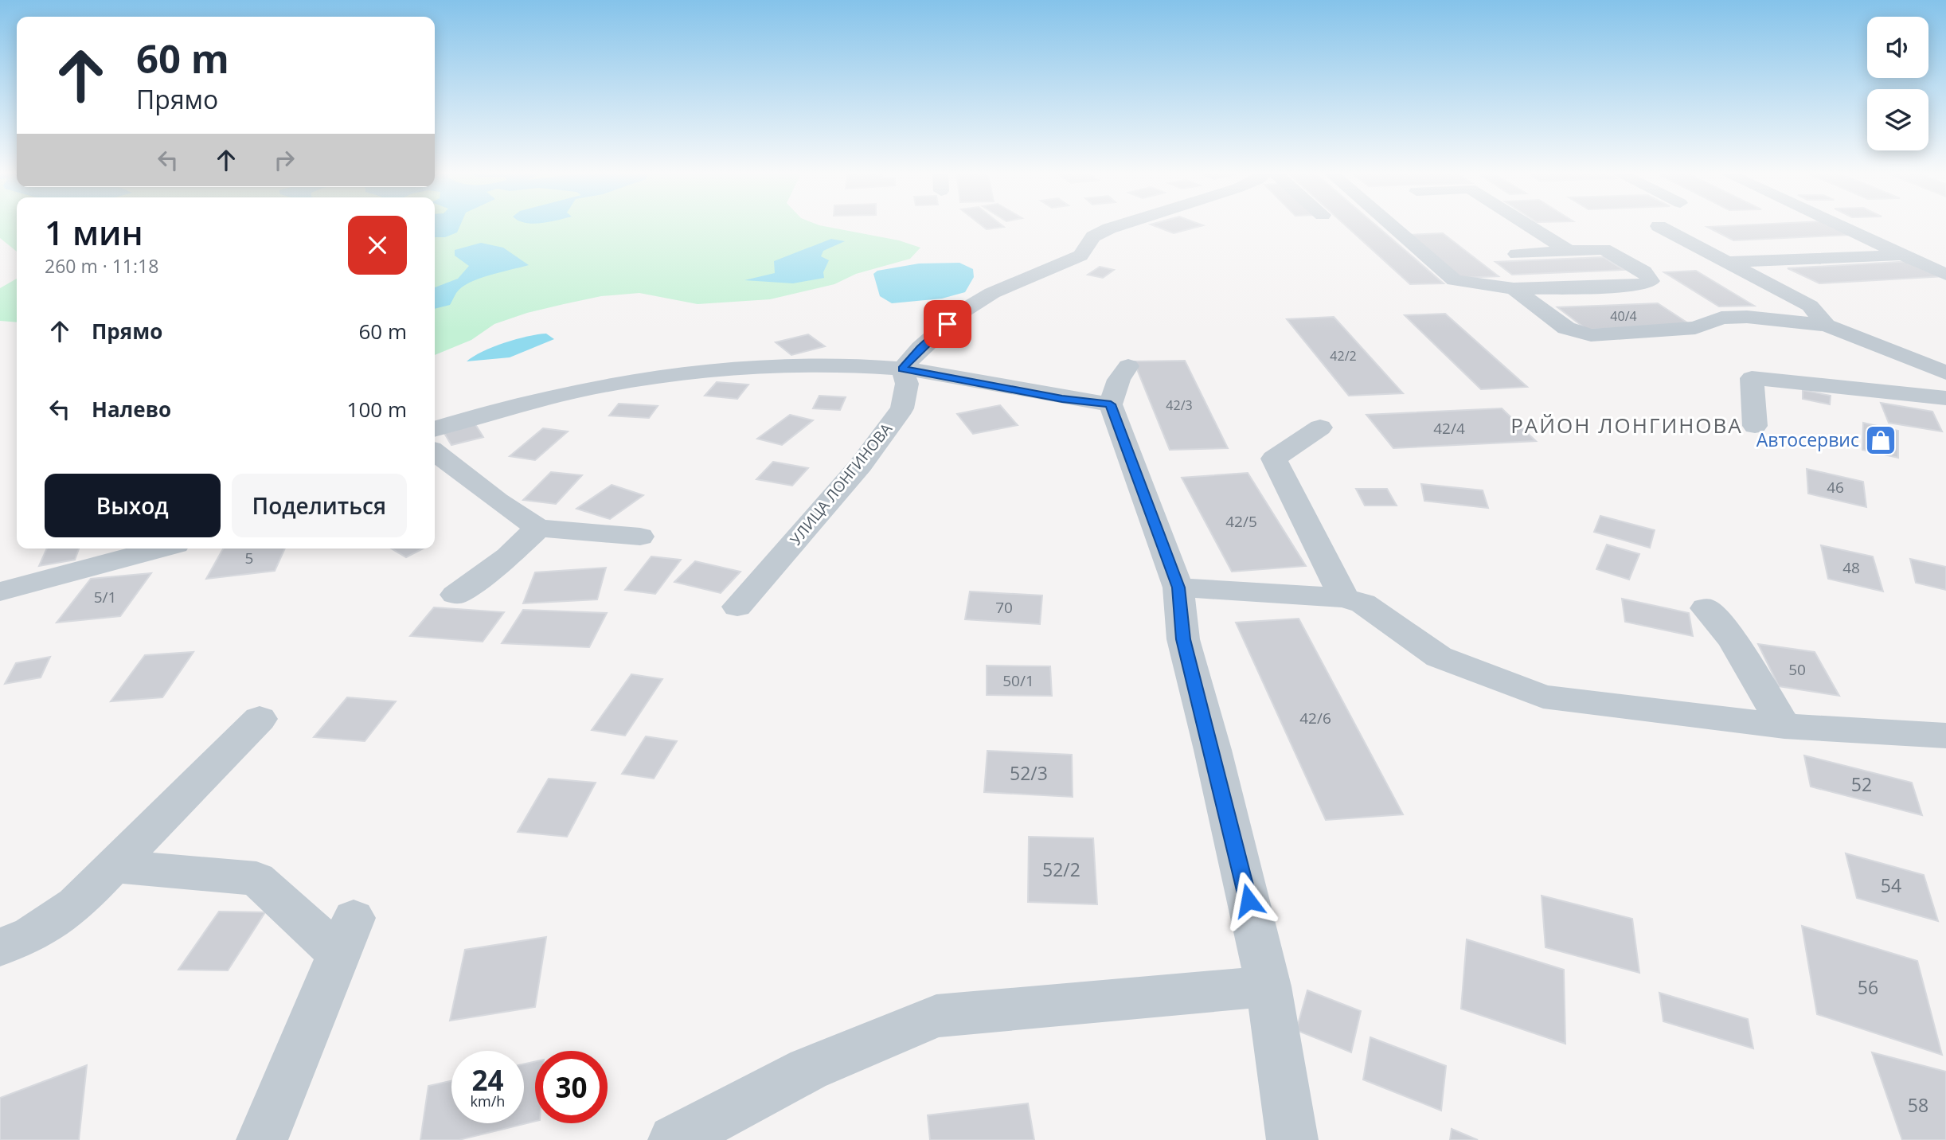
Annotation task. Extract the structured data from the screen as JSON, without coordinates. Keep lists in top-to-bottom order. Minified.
{"streets":{"street":["УЛИЦА ЛОНГИНОВА"]},"districts":["РАЙОН ЛОНГИНОВА"],"places":{"shop":["Автосервис"]},"house_numbers":["40/4","42/2","42/3","42/4","46","42/5","5","48","5/1","70","50","50/1","42/6","52/3","52","52/2","54","56","58"],"page":{"turn":["60 m","Прямо"],"heading":["1 мин","260 m · 11:18"],"list":[{"name":"Прямо","value":"60 m"},{"name":"Налево","value":"100 m"}],"buttons":["Выход","Поделиться"],"speed":"24 km/h","limit":"30"}}
